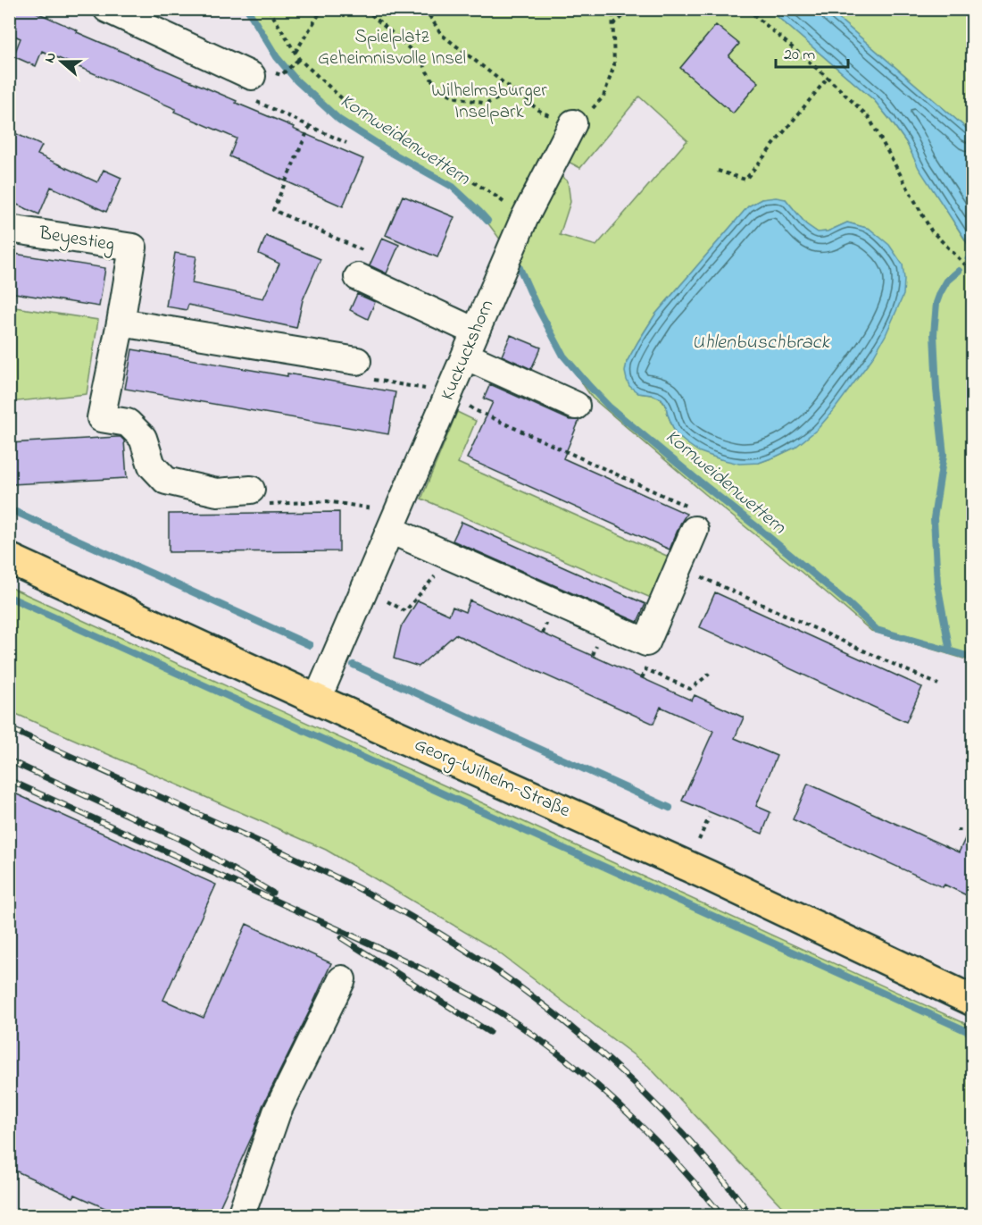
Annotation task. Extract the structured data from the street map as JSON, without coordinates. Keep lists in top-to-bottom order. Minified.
{"streets":{"main road":["Georg-Wilhelm-Straße"],"street":["Beyestieg","Kuckuckshorn"]},"crossings":[["Kuckuckshorn","Georg-Wilhelm-Straße"]],"water":["Kornweidenwettern","Uhlenbuschbrack"],"parks":["Spielplatz Geheimnisvolle Insel","Wilhelmsburger Inselpark"],"scale_bar":"20 m","north":"left"}
